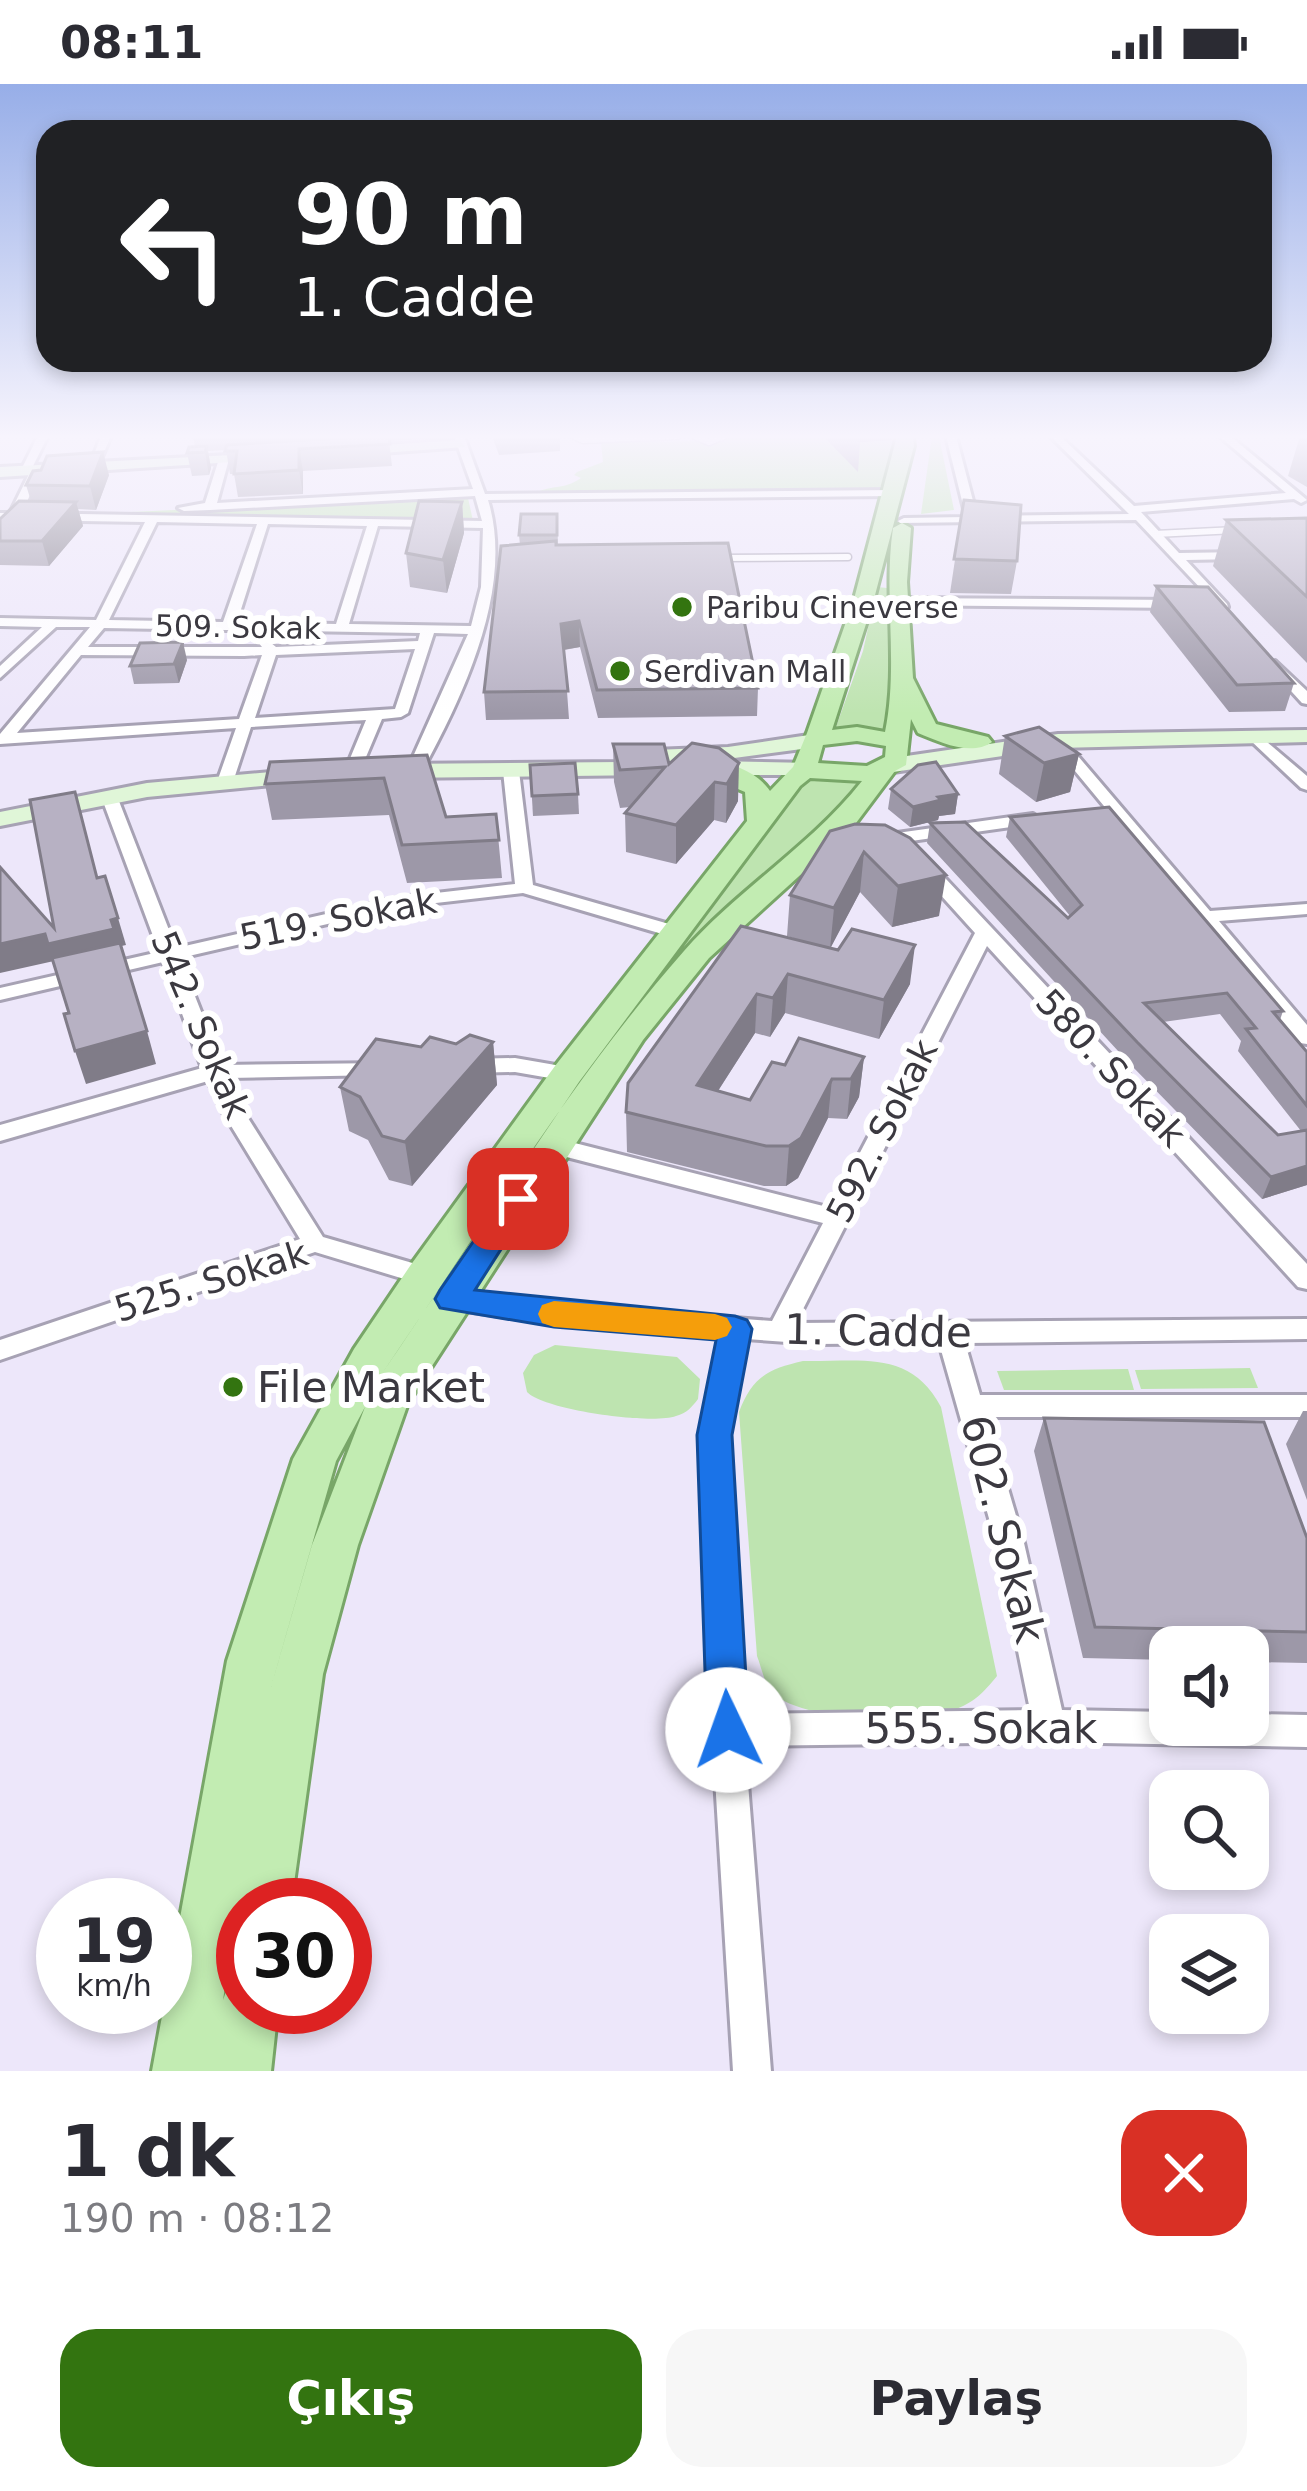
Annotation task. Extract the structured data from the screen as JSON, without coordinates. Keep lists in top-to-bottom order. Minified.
{"streets":{"street":["509. Sokak","519. Sokak","542. Sokak","580. Sokak","592. Sokak","525. Sokak","1. Cadde","602. Sokak","555. Sokak"]},"crossings":[["519. Sokak","542. Sokak"],["542. Sokak","525. Sokak"],["580. Sokak","592. Sokak"],["592. Sokak","1. Cadde"],["525. Sokak","1. Cadde"],["1. Cadde","602. Sokak"],["602. Sokak","555. Sokak"]],"places":["Paribu Cineverse","Serdivan Mall","File Market"],"page":{"status":"08:11","turn":["90 m","1. Cadde"],"speed":"19 km/h","limit":"30","heading":["1 dk","190 m · 08:12"],"buttons":["Çıkış","Paylaş"]}}
